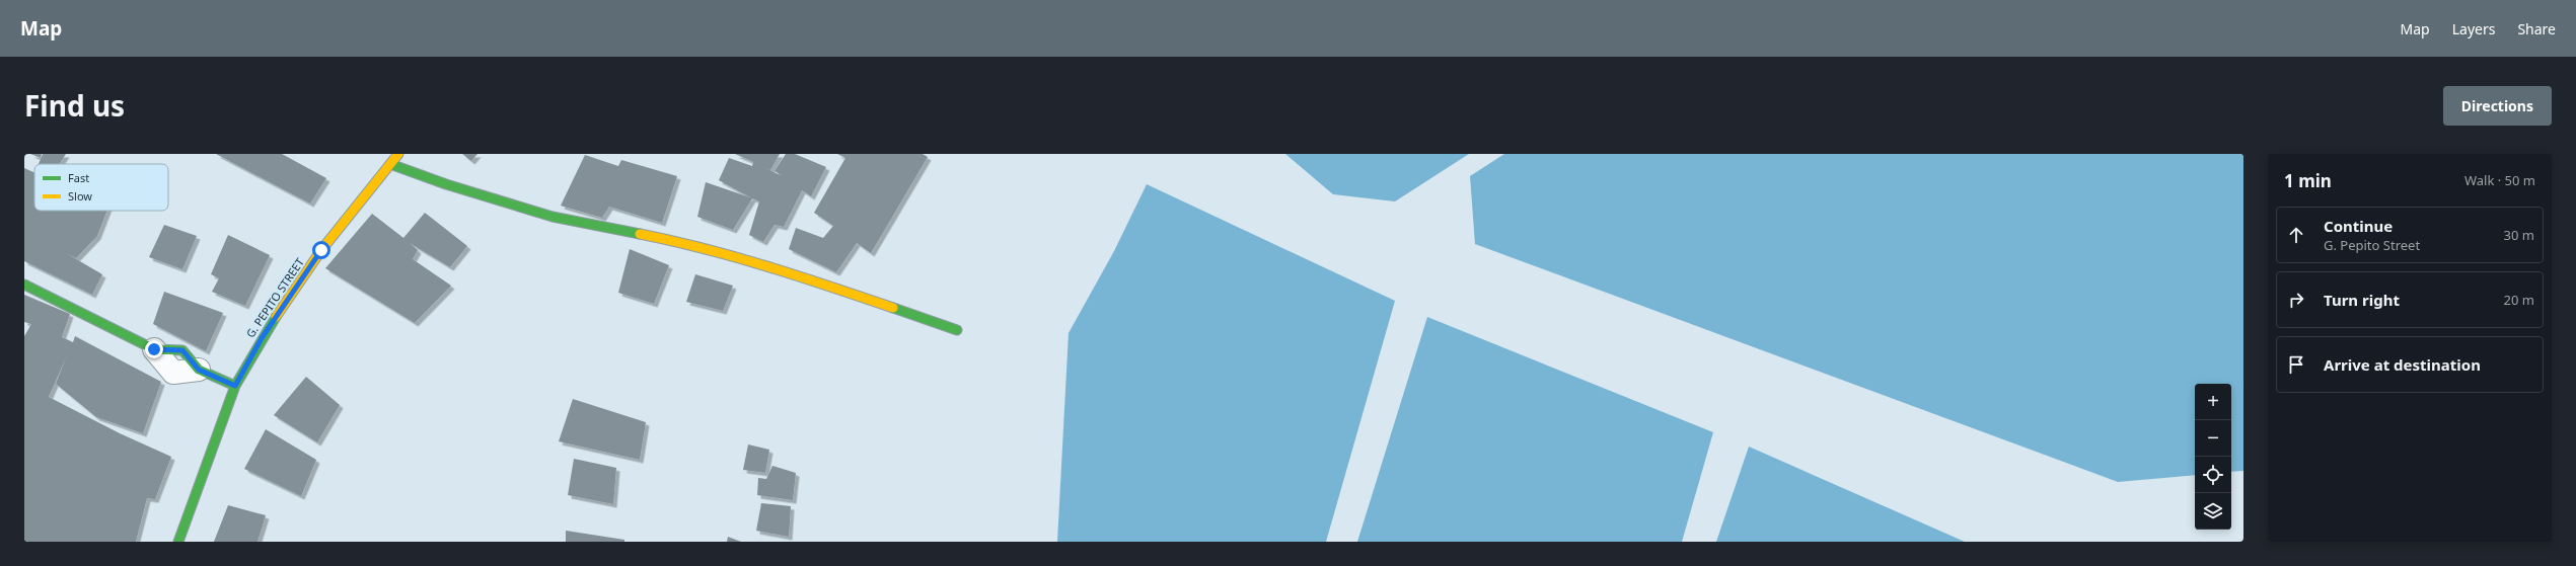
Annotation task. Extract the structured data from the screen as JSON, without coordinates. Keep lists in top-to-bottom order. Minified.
{"streets":{"street":["G. PEPITO STREET"]},"legend":["Fast","Slow"],"page":{"header":"Map","nav":["Map","Layers","Share"],"title":"Find us","buttons":"Directions","heading":["1 min","Walk · 50 m"],"list":[["Continue","G. Pepito Street","30 m"],["Turn right","20 m"],"Arrive at destination"],"map_buttons":["+","−"]}}
